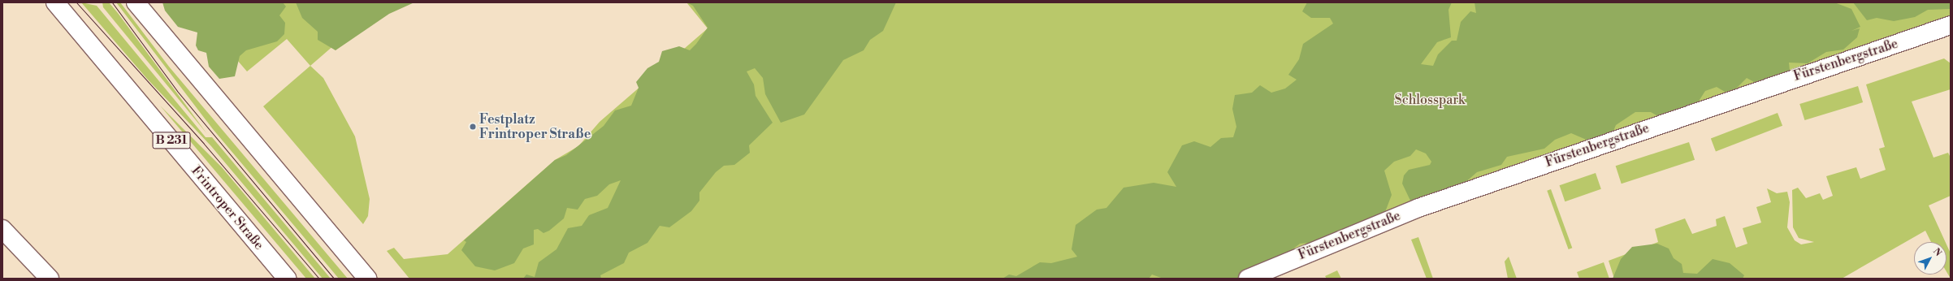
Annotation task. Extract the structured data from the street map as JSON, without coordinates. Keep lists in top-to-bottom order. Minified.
{"streets":{"street":["Fürstenbergstraße","B 231","Frintroper Straße"]},"parks":["Schlosspark"],"places":["Festplatz Frintroper Straße"],"north":"top right"}
